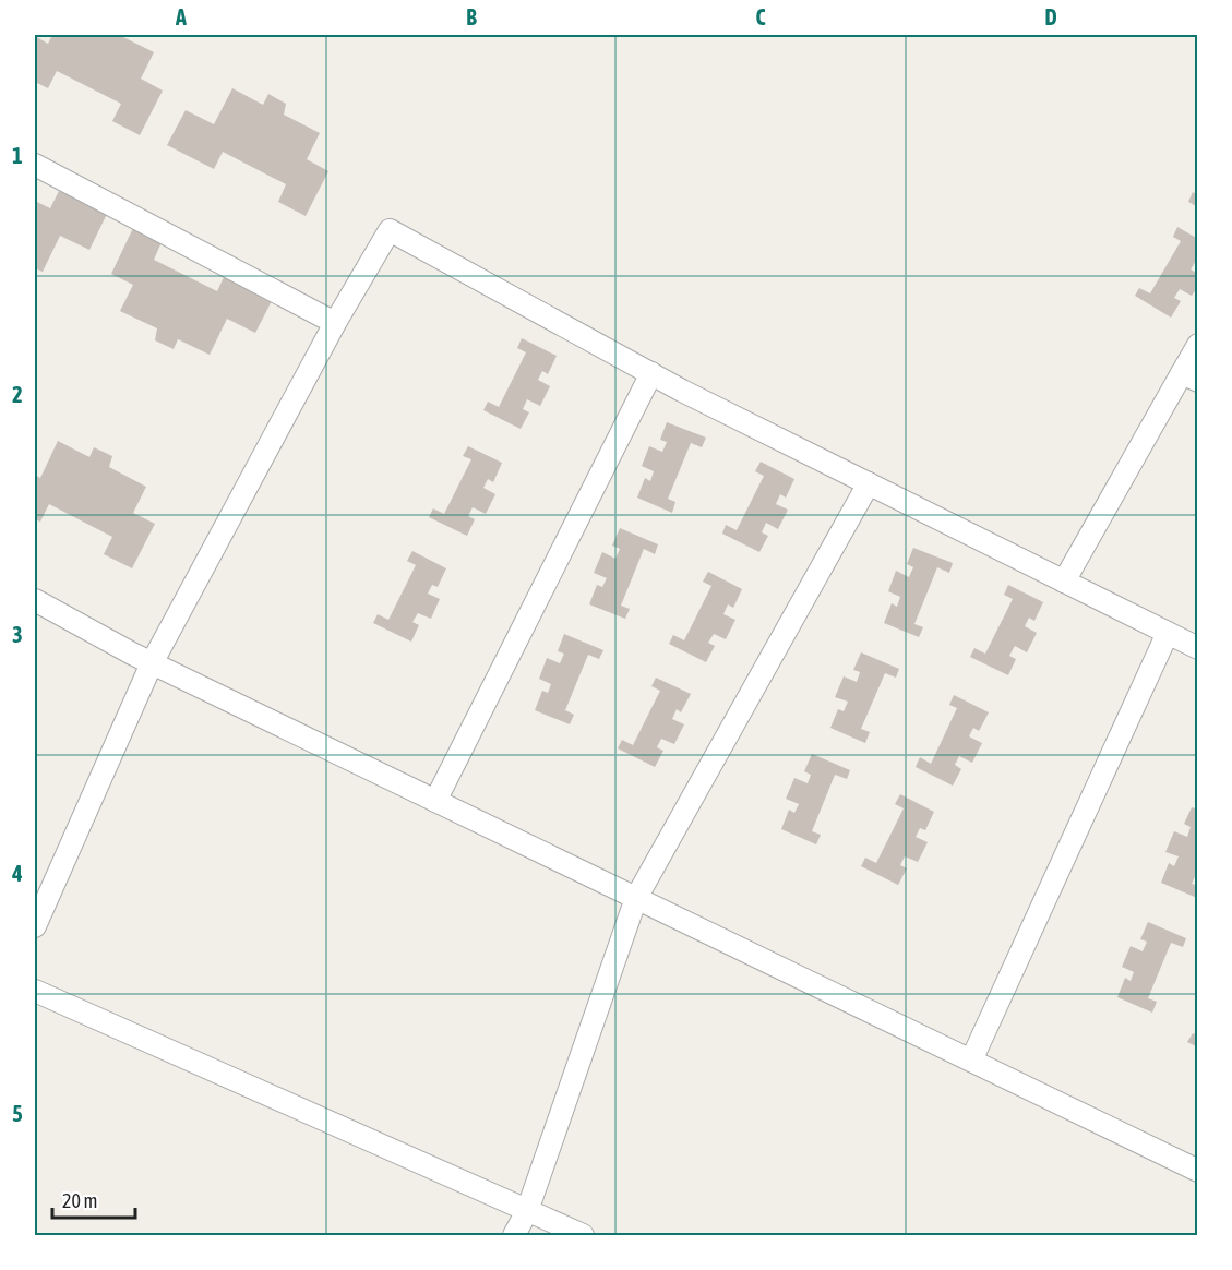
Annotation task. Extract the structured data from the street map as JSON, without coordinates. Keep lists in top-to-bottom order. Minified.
{"scale_bar":"20 m","grid":{"columns":["A","B","C","D"],"rows":["1","2","3","4","5"]}}
